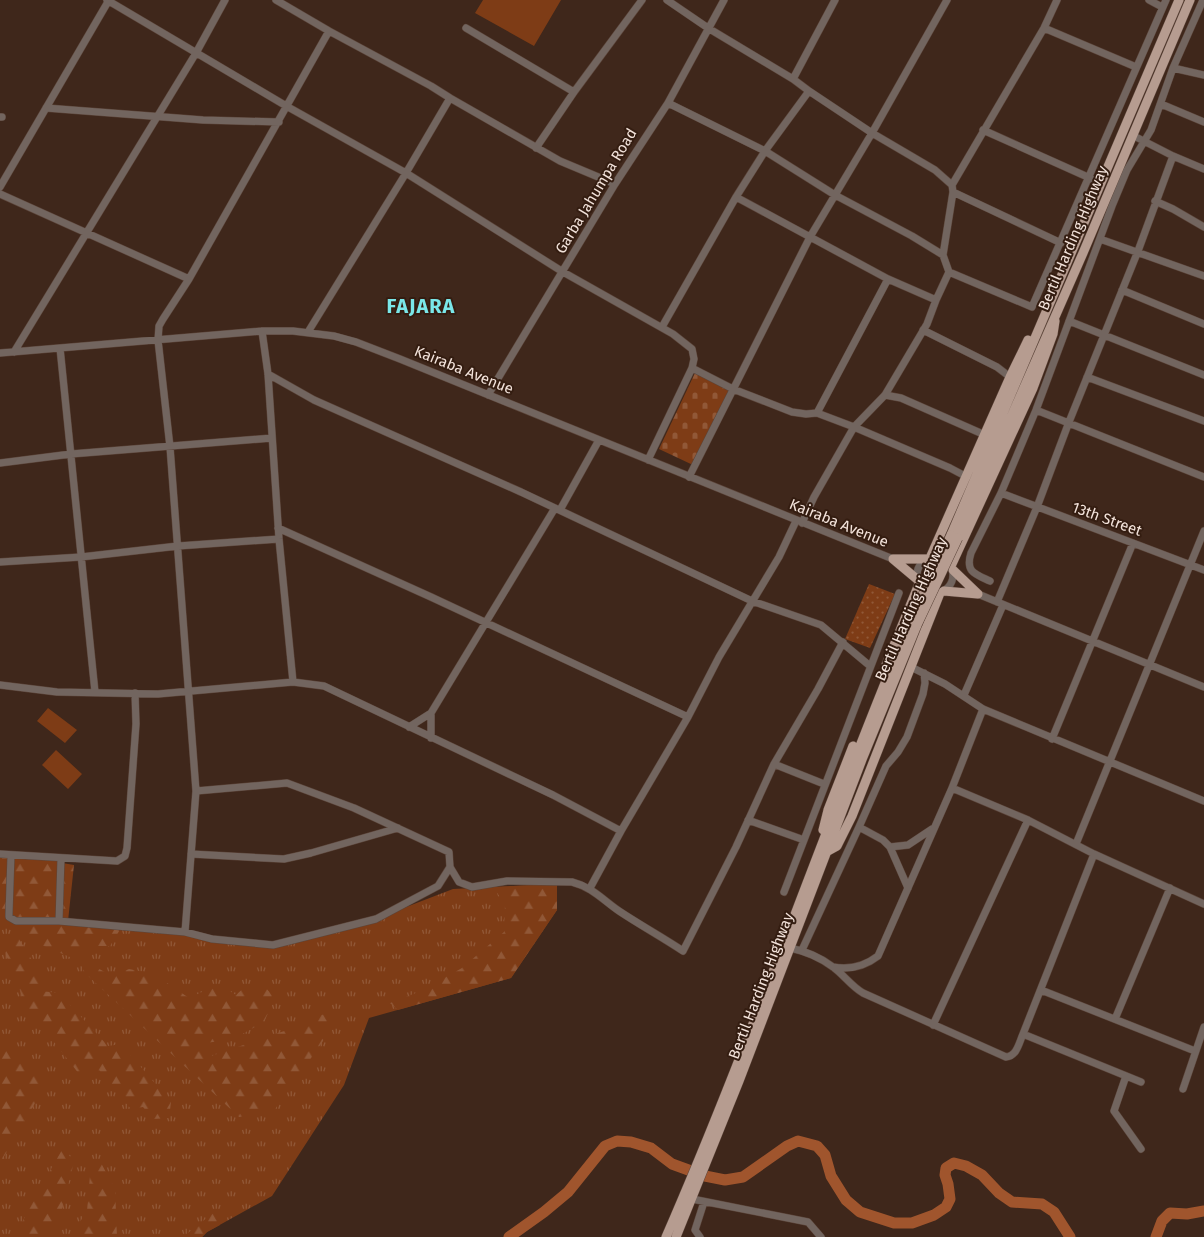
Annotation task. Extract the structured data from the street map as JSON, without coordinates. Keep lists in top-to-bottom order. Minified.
{"streets":{"main road":["Bertil Harding Highway"],"street":["Garba Jahumpa Road","Kairaba Avenue","13th Street"]},"crossings":[["Garba Jahumpa Road","Kairaba Avenue"]],"districts":["FAJARA"]}
